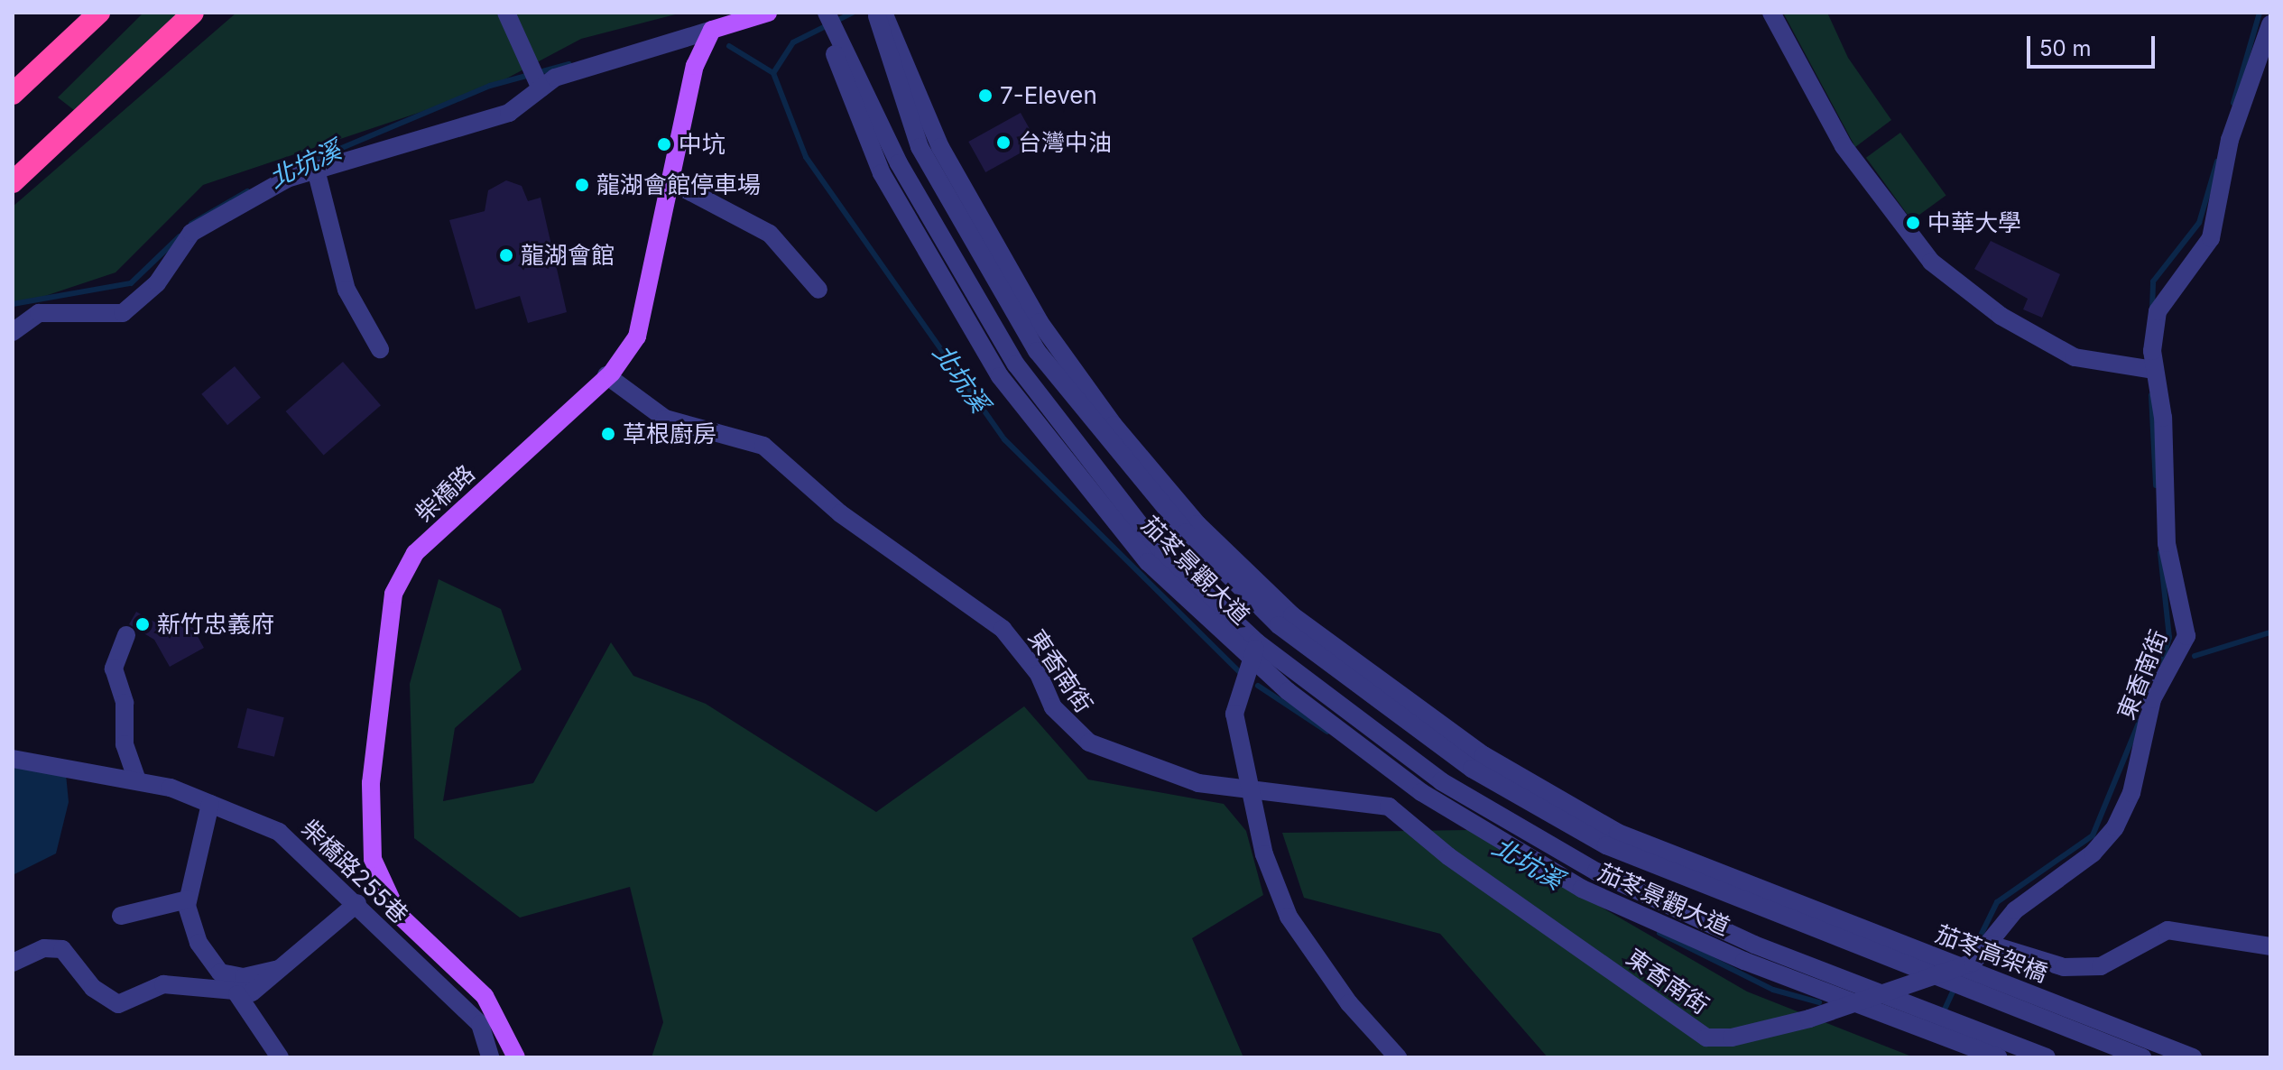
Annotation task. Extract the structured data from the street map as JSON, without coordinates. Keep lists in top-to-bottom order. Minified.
{"streets":{"main road":["柴橋路"],"street":["茄苳景觀大道","東香南街","柴橋路255巷","茄苳高架橋"]},"crossings":[["柴橋路","東香南街"],["茄苳景觀大道","茄苳高架橋"]],"water":["北坑溪"],"places":["7-Eleven","台灣中油","中坑","龍湖會館停車場","中華大學","龍湖會館","草根廚房","新竹忠義府"],"scale_bar":"50 m"}
